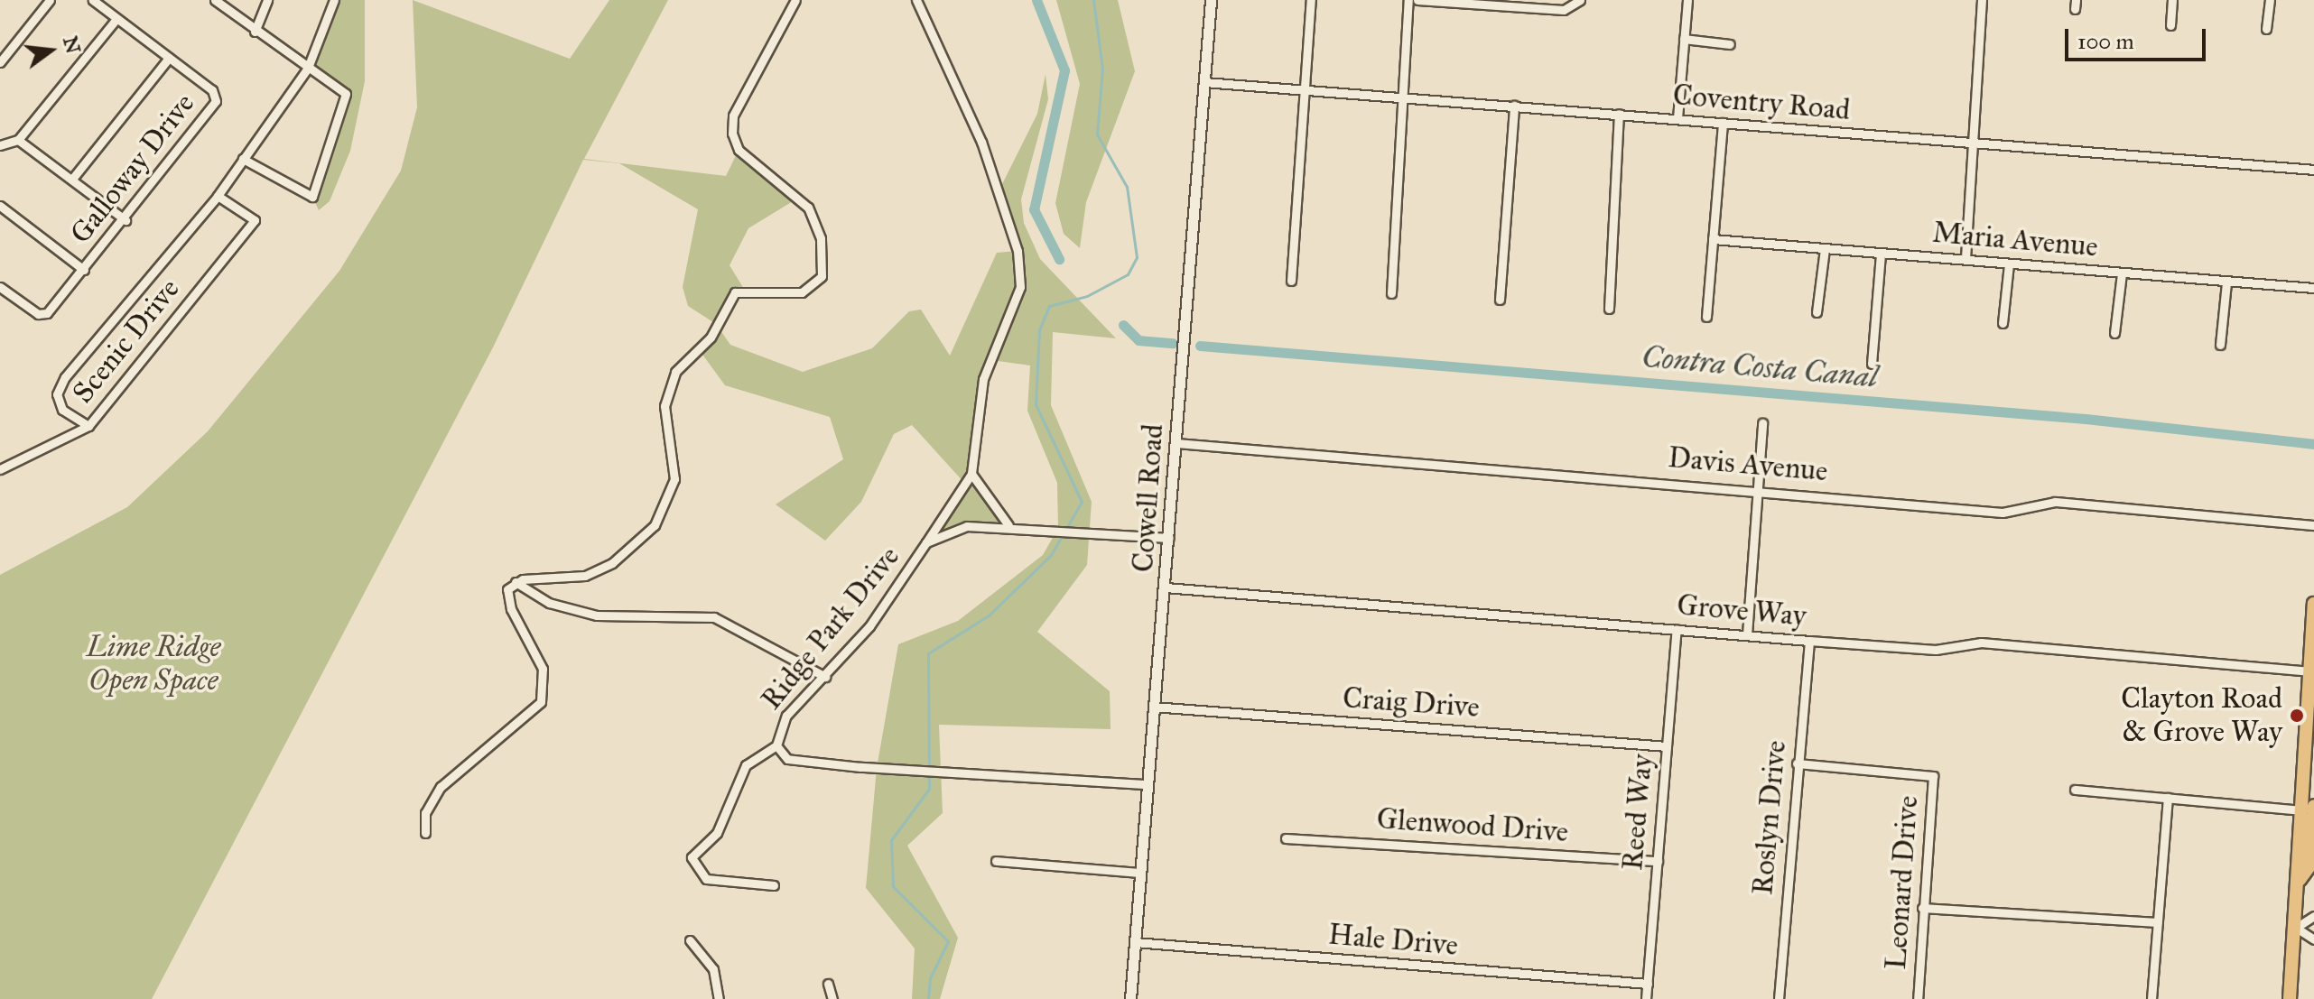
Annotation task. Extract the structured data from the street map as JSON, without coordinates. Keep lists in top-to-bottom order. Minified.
{"streets":{"street":["Coventry Road","Galloway Drive","Maria Avenue","Scenic Drive","Davis Avenue","Cowell Road","Grove Way","Ridge Park Drive","Craig Drive","Reed Way","Roslyn Drive","Glenwood Drive","Leonard Drive","Hale Drive"]},"crossings":[["Coventry Road","Cowell Road"],["Davis Avenue","Cowell Road"],["Cowell Road","Grove Way"],["Cowell Road","Ridge Park Drive"],["Cowell Road","Craig Drive"],["Cowell Road","Hale Drive"],["Grove Way","Reed Way"],["Grove Way","Roslyn Drive"],["Craig Drive","Reed Way"],["Reed Way","Glenwood Drive"],["Reed Way","Hale Drive"],["Roslyn Drive","Leonard Drive"]],"water":["Contra Costa Canal"],"parks":["Lime Ridge Open Space"],"places":["Clayton Road & Grove Way"],"scale_bar":"100 m","north":"right"}
